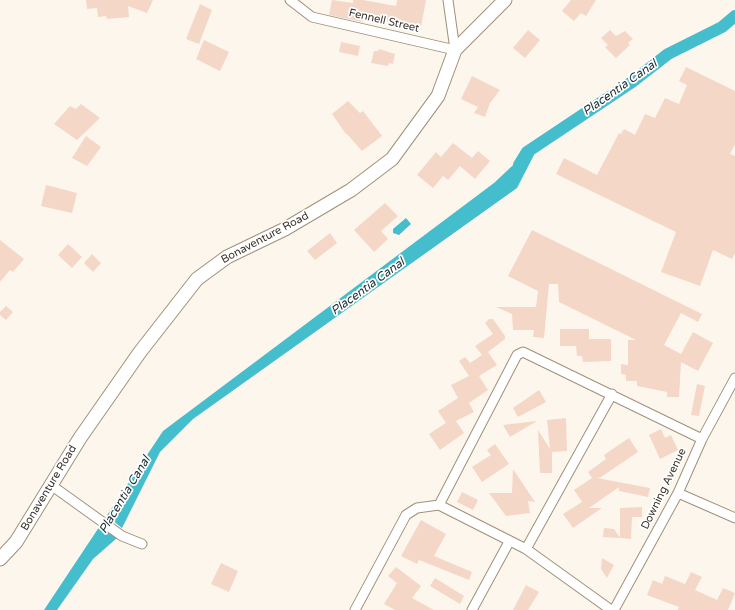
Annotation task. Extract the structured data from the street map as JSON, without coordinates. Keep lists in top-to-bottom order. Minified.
{"streets":{"street":["Fennell Street","Bonaventure Road","Downing Avenue"]},"crossings":[["Fennell Street","Bonaventure Road"]],"water":["Placentia Canal"]}
